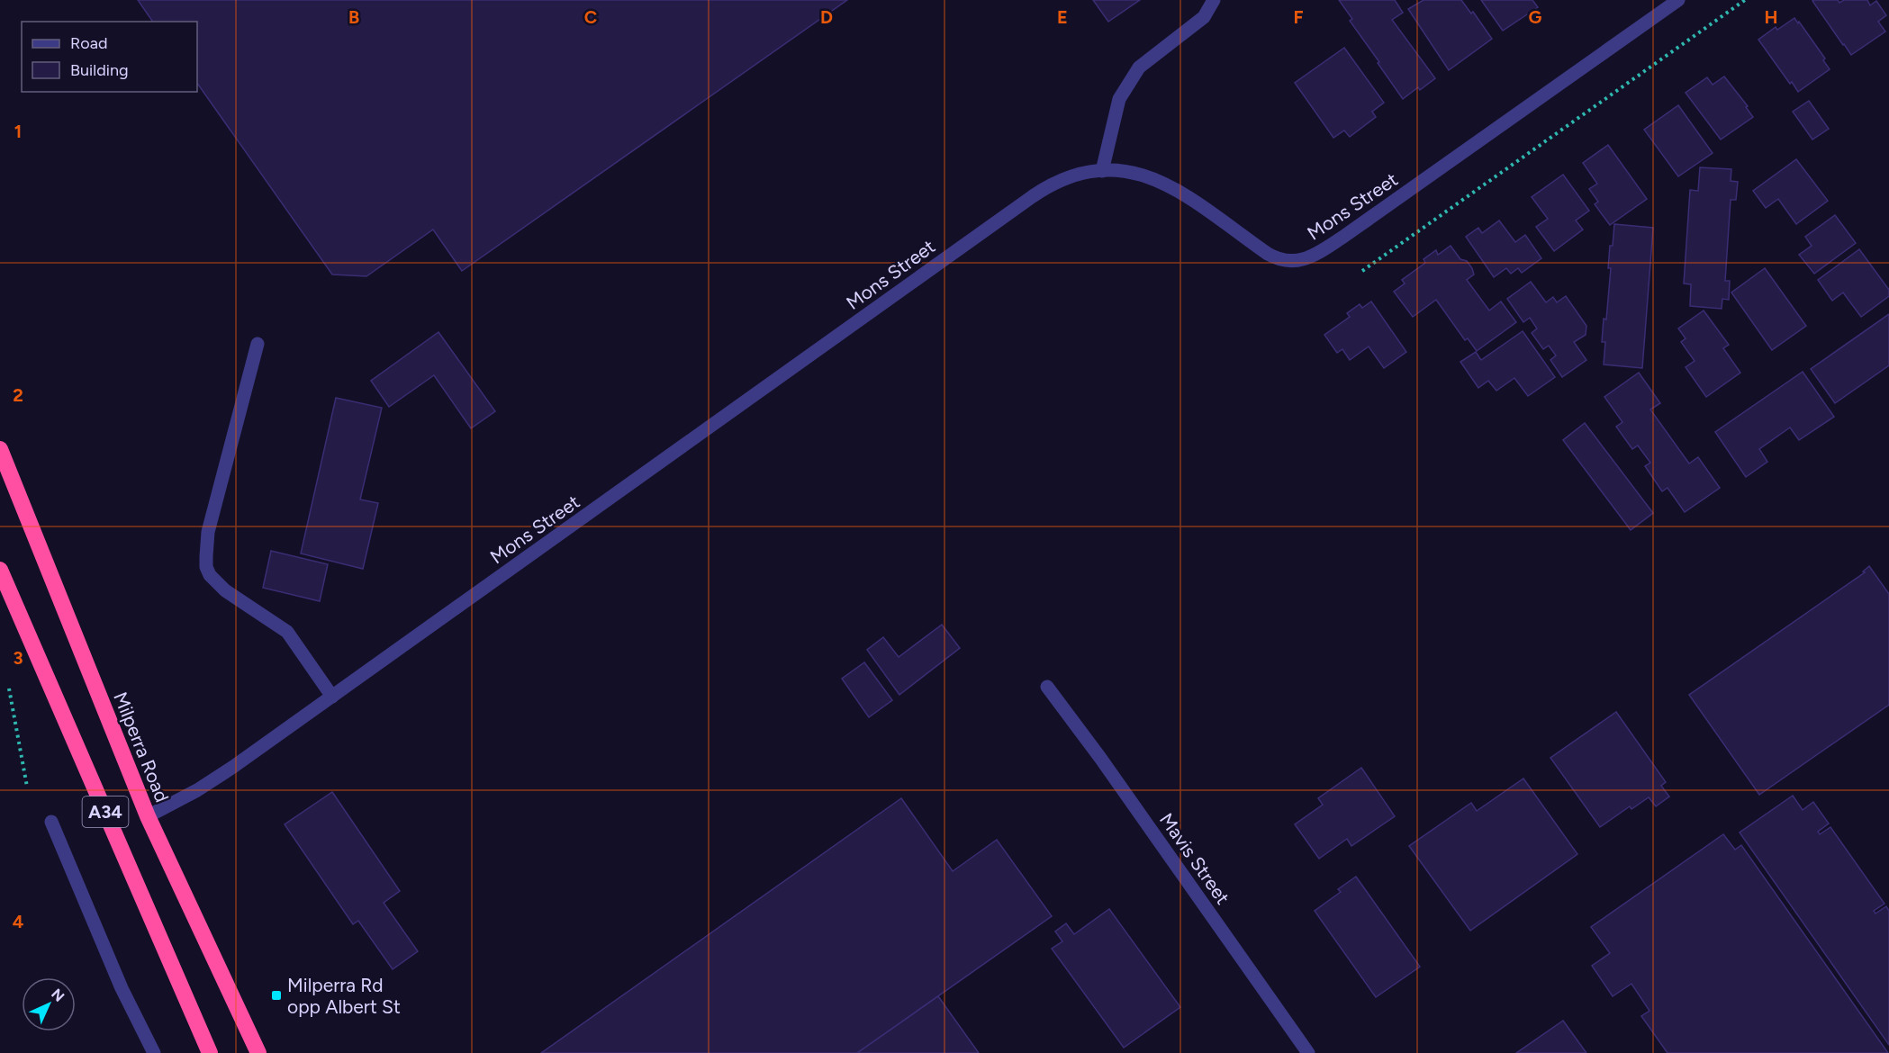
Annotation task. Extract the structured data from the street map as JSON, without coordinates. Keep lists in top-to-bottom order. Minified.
{"streets":{"highway":["Milperra Road","A34"],"street":["Mons Street","Mavis Street"]},"crossings":[["Mons Street","Milperra Road"]],"places":{"transit":["Milperra Rd opp Albert St"]},"legend":["Road","Building"],"north":"top right","grid":{"columns":["B","C","D","E","F","G","H"],"rows":["1","2","3","4"]}}
